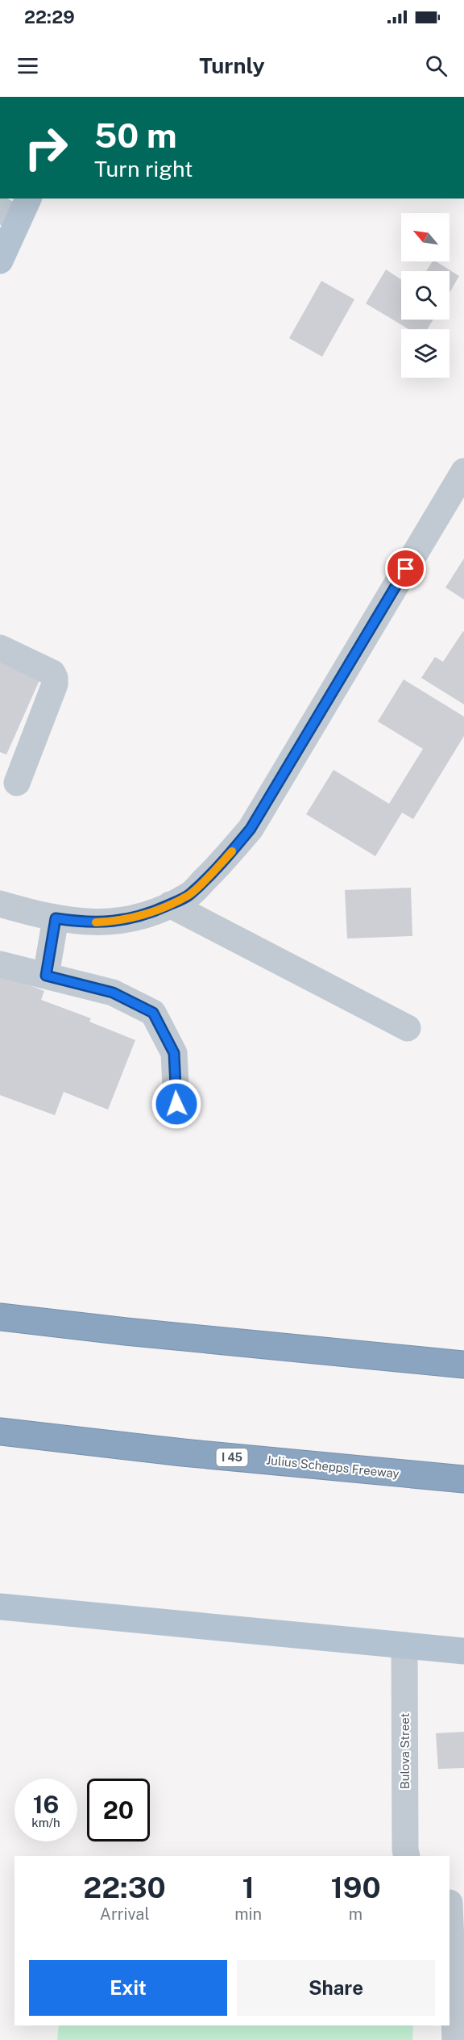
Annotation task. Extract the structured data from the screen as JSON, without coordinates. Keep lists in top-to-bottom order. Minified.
{"streets":{"highway":["I 45","Julius Schepps Freeway"],"street":["Bulova Street"]},"north":"top left","page":{"status":"22:29","header":"Turnly","turn":["50 m","Turn right"],"speed":"16 km/h","limit":"20","eta":["22:30","Arrival","1","min","190","m"],"buttons":["Exit","Share"]}}
